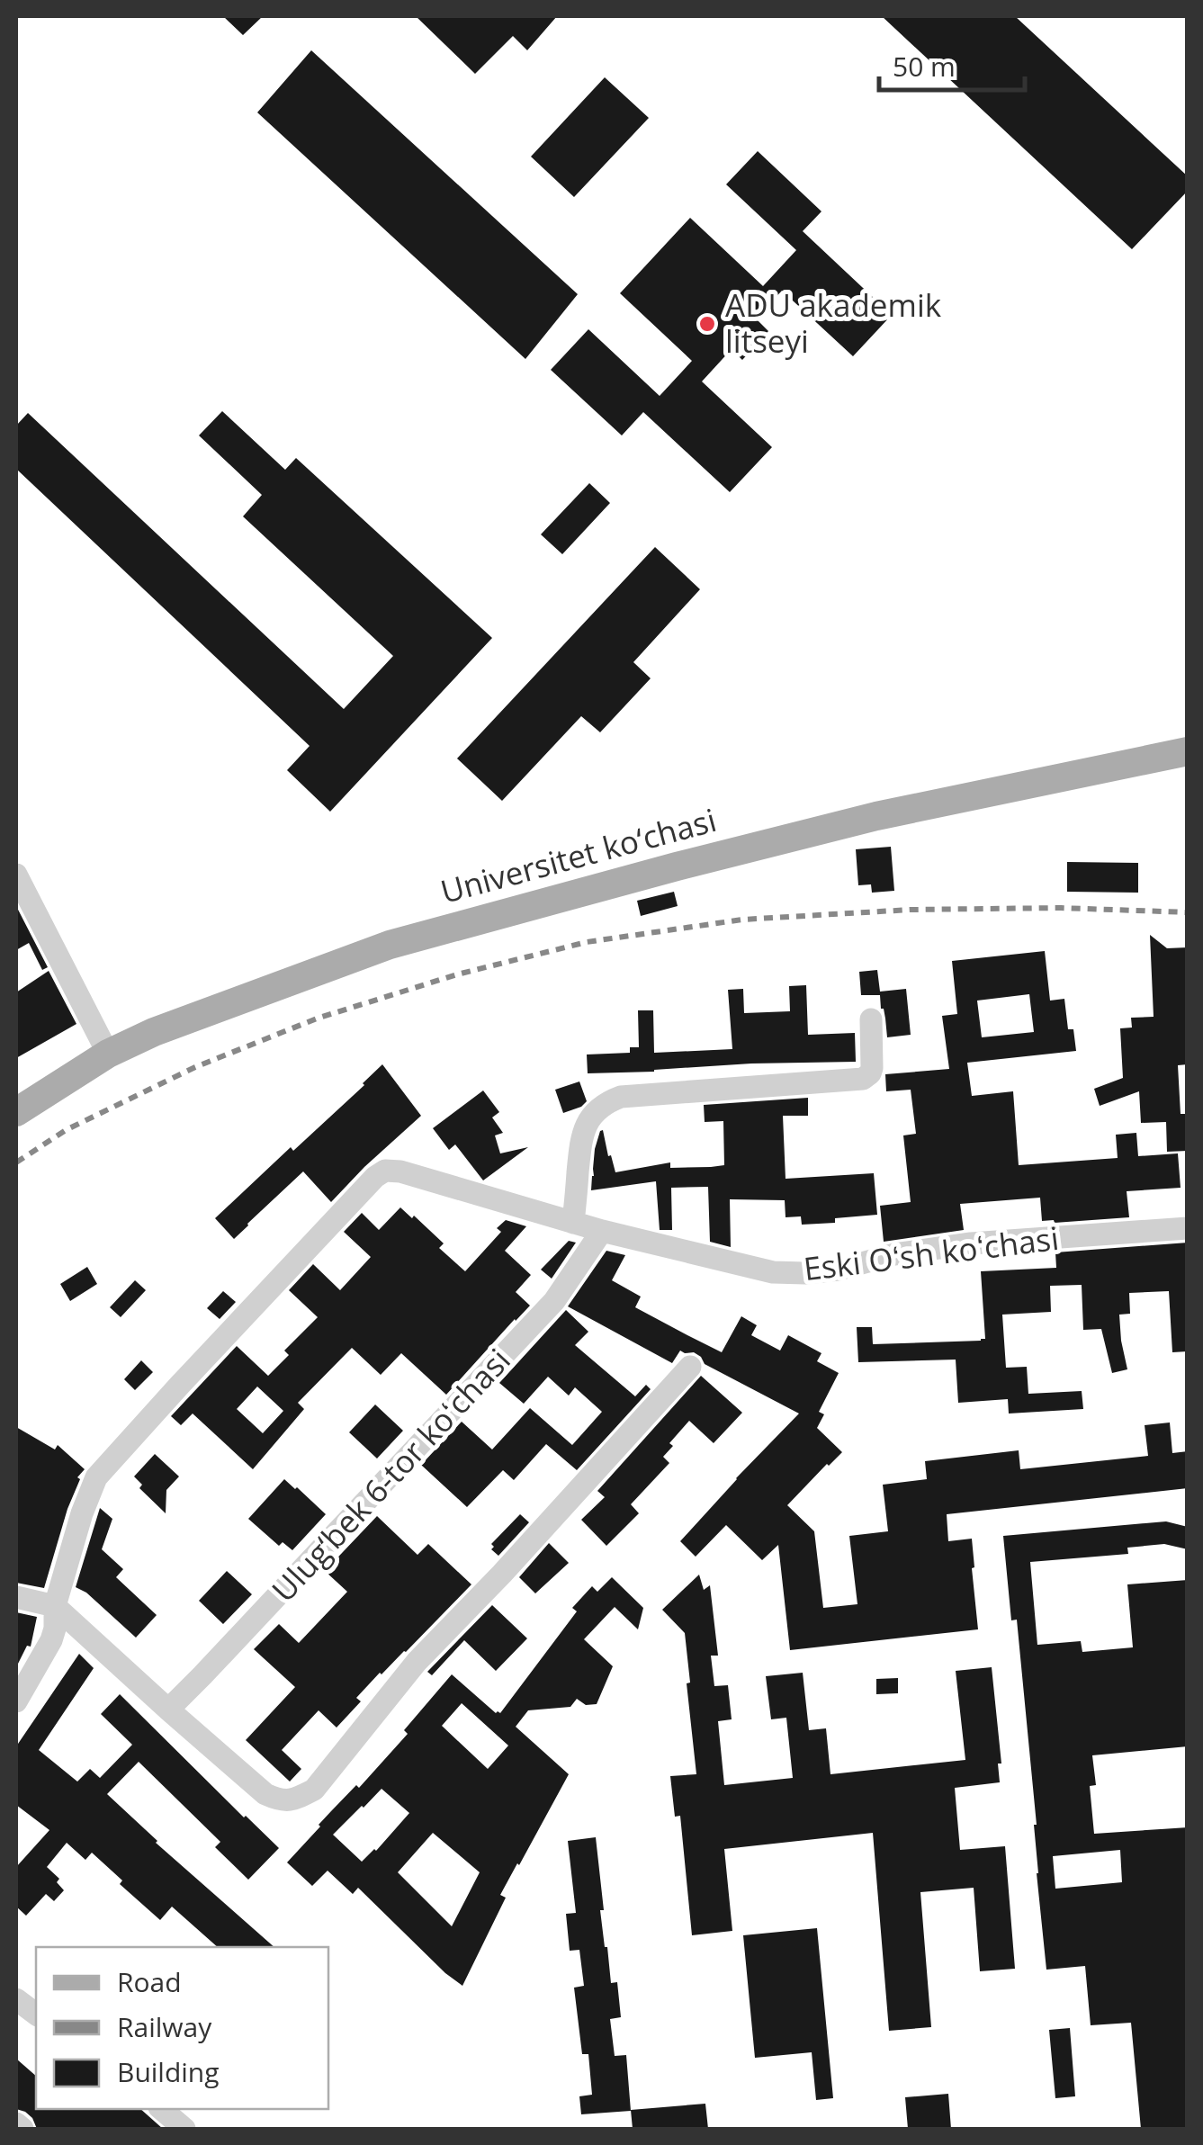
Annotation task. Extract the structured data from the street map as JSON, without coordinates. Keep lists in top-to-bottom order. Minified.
{"streets":{"main road":["Universitet kо‘chasi"],"street":["Eski Oʻsh koʻchasi","Ulug‘bek 6-tor koʻchasi"]},"crossings":[["Eski Oʻsh koʻchasi","Ulug‘bek 6-tor koʻchasi"]],"places":["ADU akademik litseyi"],"legend":["Road","Railway","Building"],"scale_bar":"50 m"}
